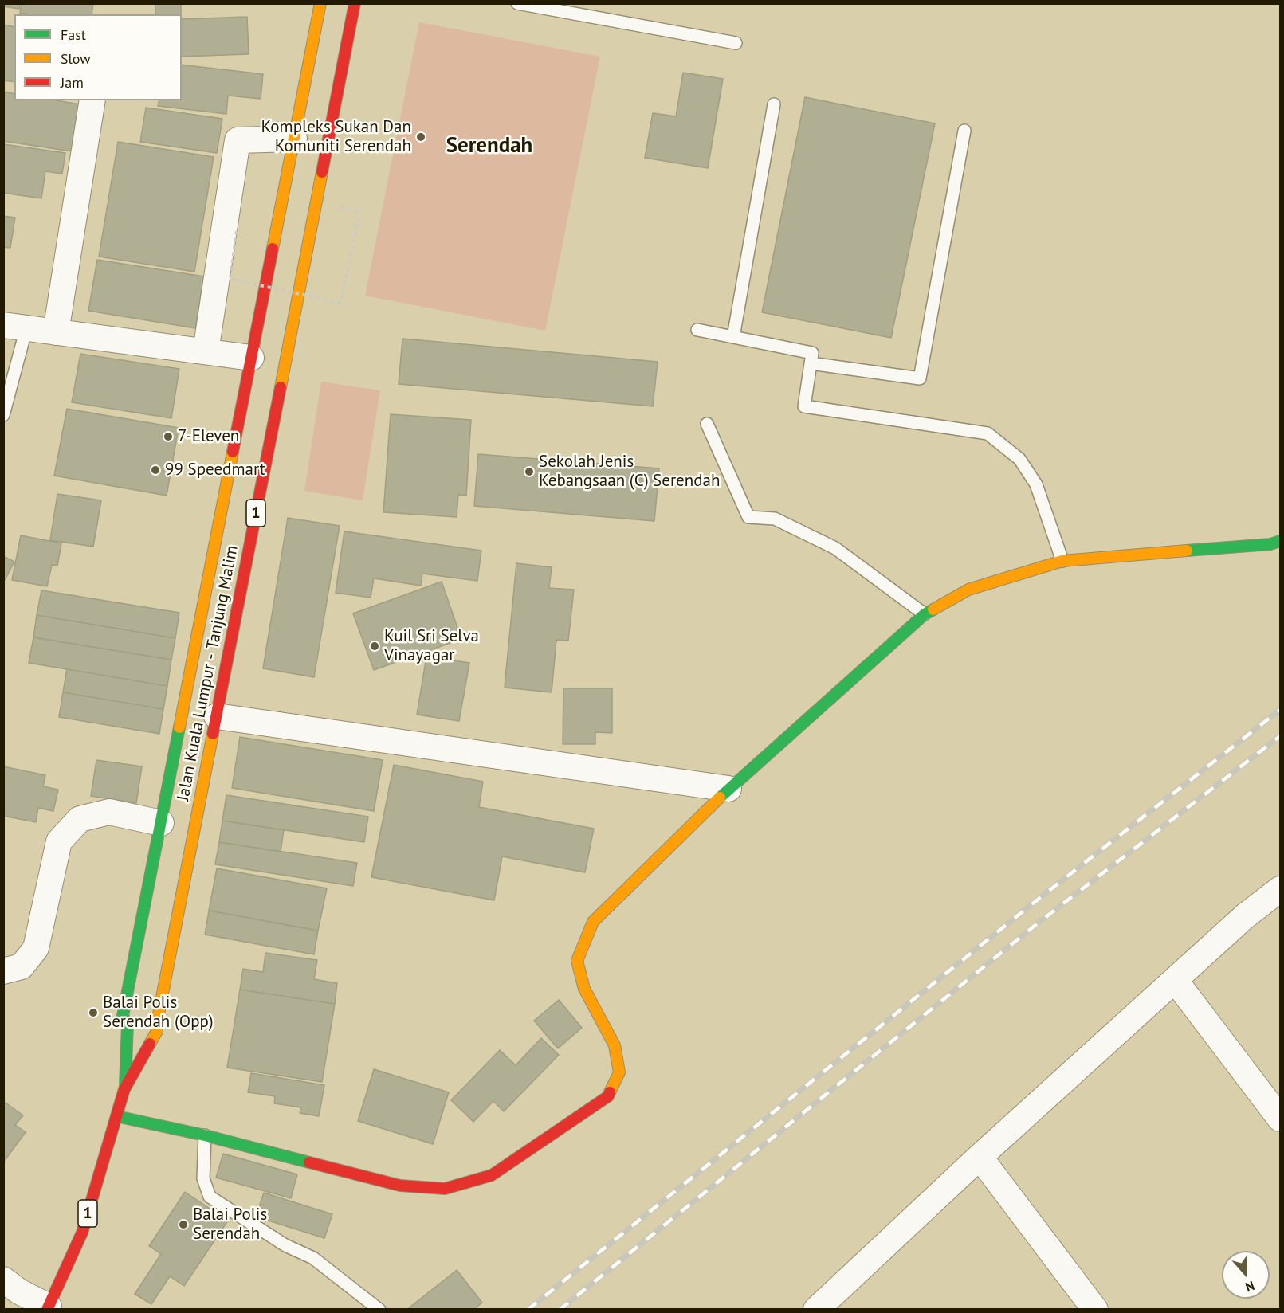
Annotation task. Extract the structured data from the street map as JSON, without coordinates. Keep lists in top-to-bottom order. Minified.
{"streets":{"main road":["1","Jalan Kuala Lumpur - Tanjung Malim"]},"districts":["Serendah"],"places":["Kompleks Sukan Dan Komuniti Serendah","7-Eleven","99 Speedmart","Sekolah Jenis Kebangsaan (C) Serendah","Kuil Sri Selva Vinayagar","Balai Polis Serendah (Opp)","Balai Polis Serendah"],"legend":["Fast","Slow","Jam"],"north":"bottom"}
